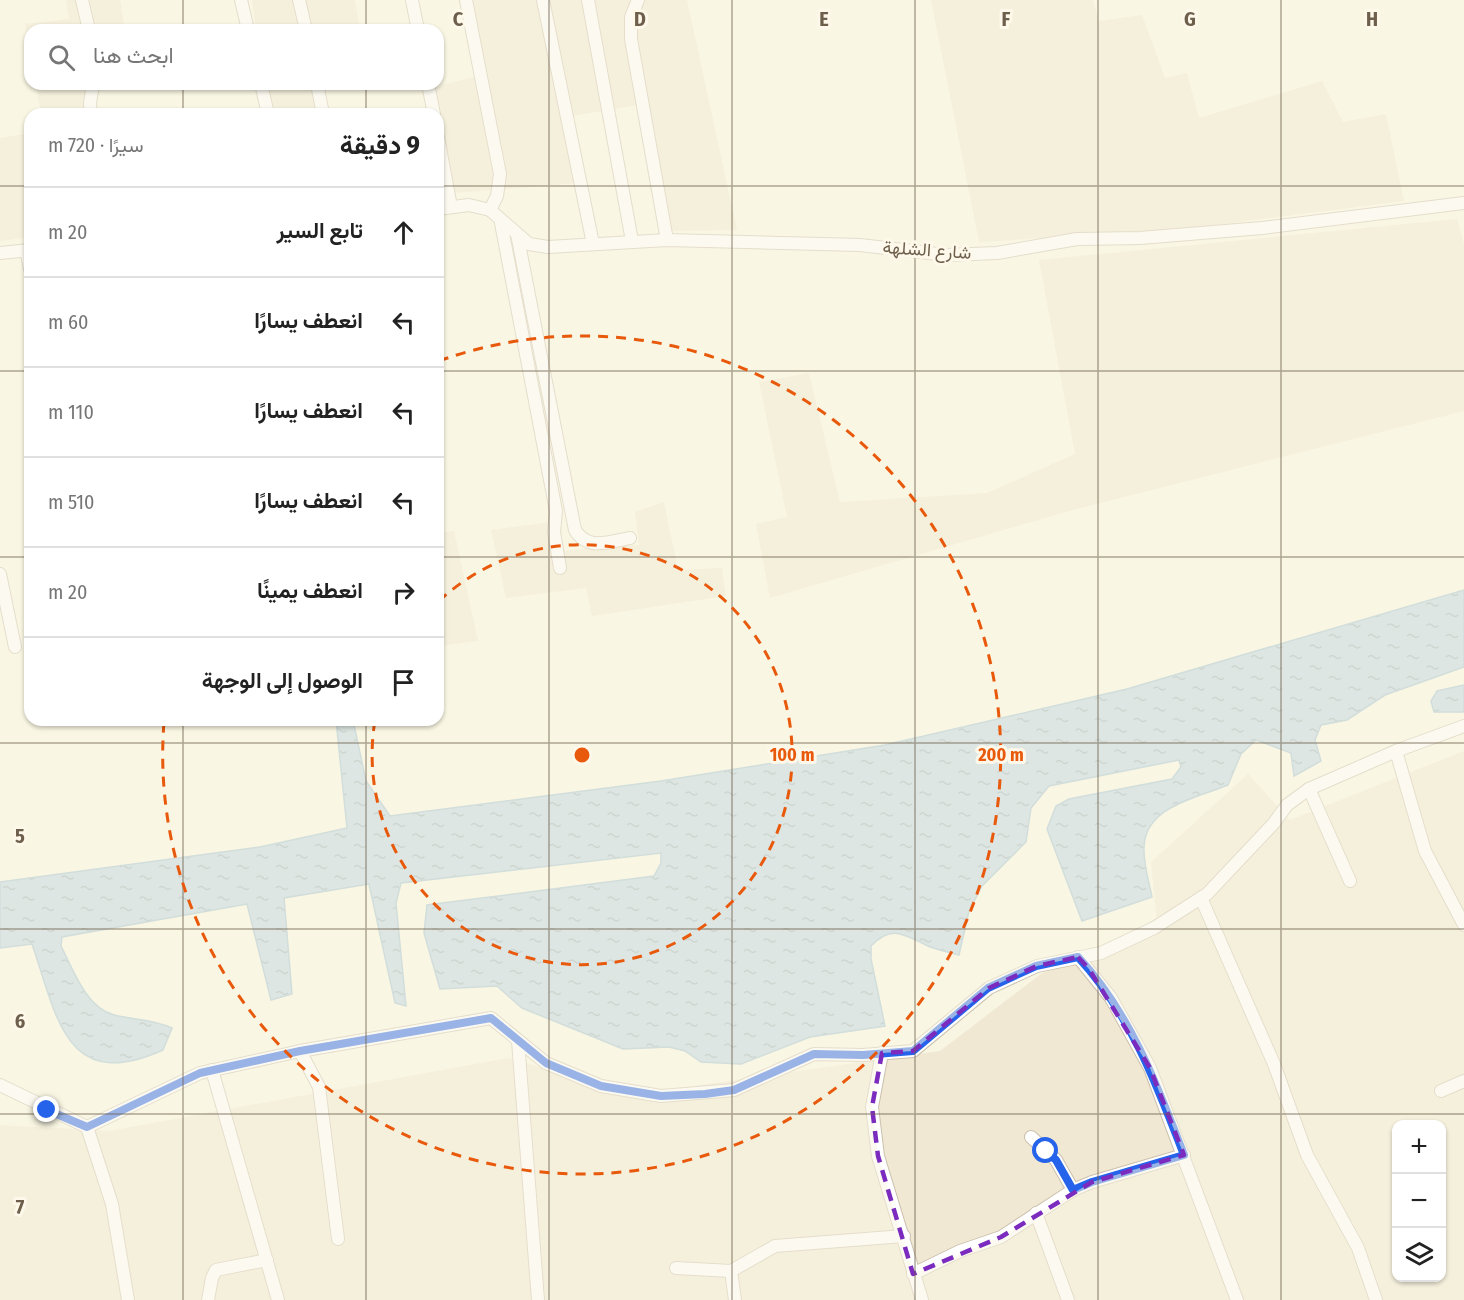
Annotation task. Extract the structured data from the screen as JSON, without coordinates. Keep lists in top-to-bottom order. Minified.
{"streets":{"street":["شارع الشلهة"]},"page":{"search":"ابحث هنا","heading":["9 دقيقة","سيرًا · 720 m"],"list":[["تابع السير","20 m"],["انعطف يسارًا","60 m"],["انعطف يسارًا","110 m"],["انعطف يسارًا","510 m"],["انعطف يمينًا","20 m"],"الوصول إلى الوجهة"],"map_buttons":["+","−"]},"grid":{"columns":["C","D","E","F","G","H"],"rows":["5","6","7"]},"rings":["100 m","200 m"]}
